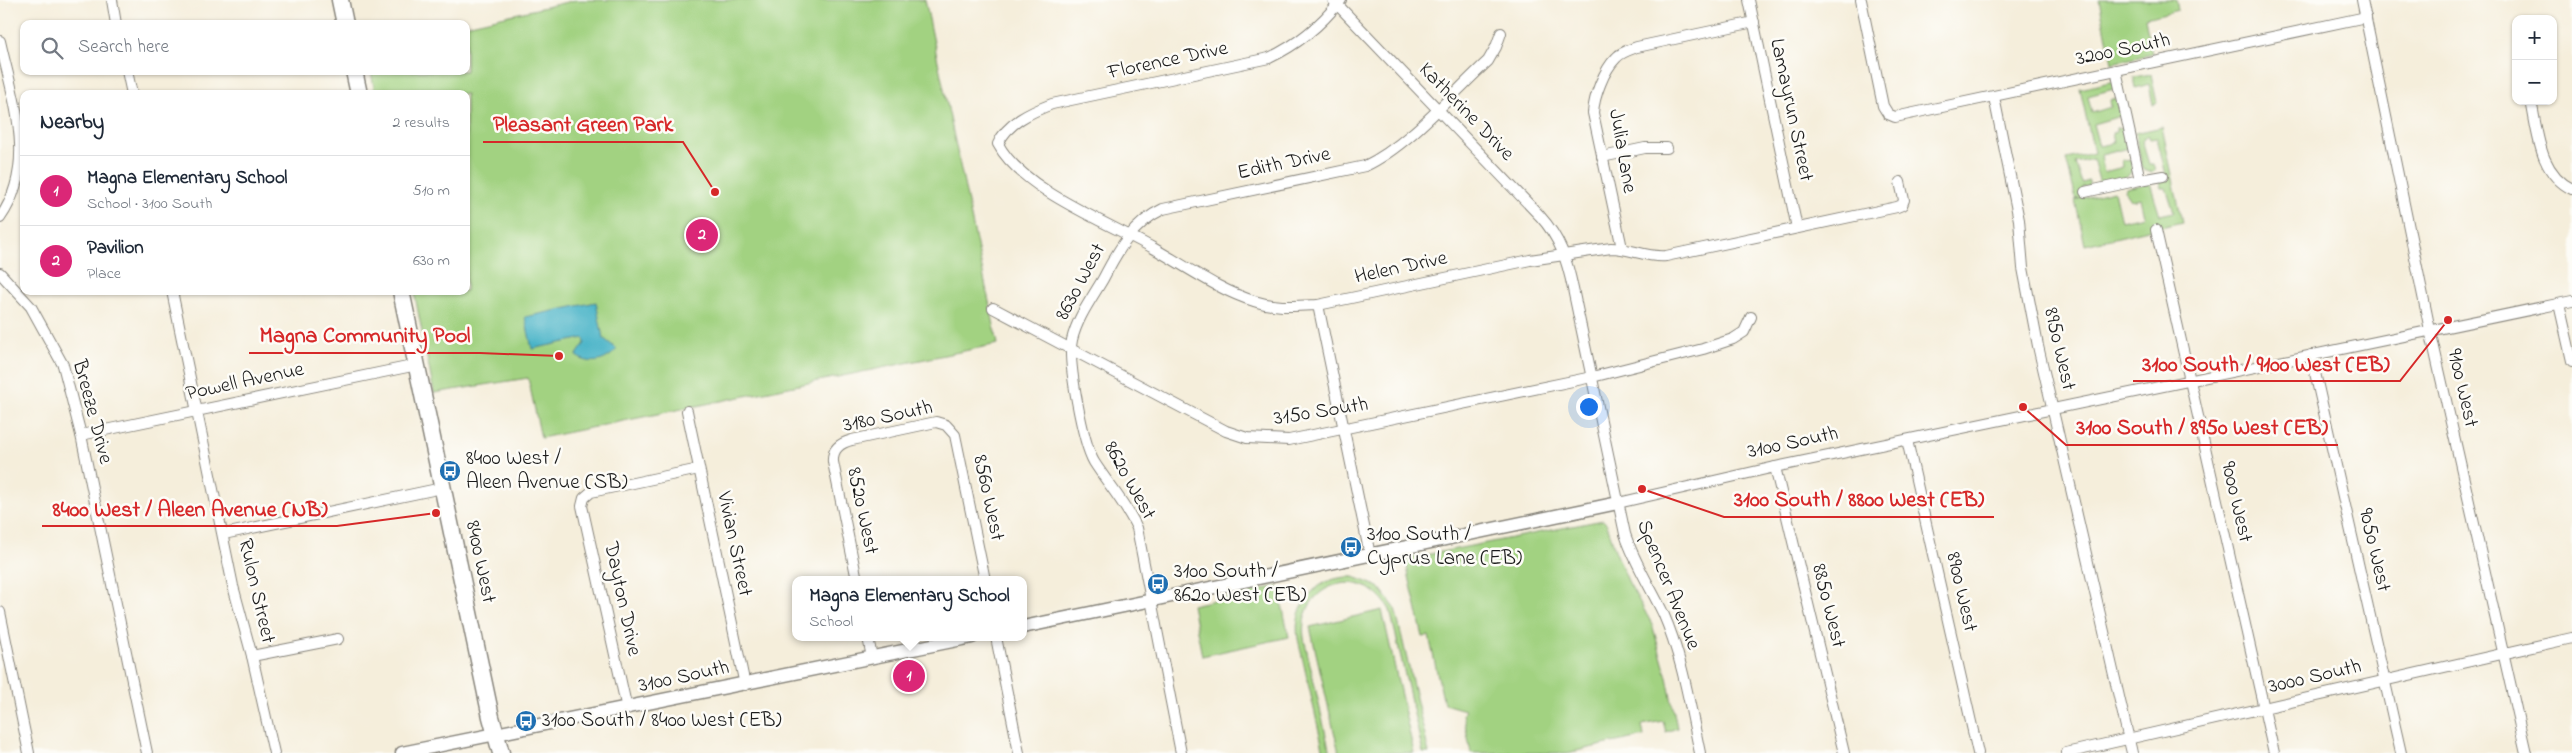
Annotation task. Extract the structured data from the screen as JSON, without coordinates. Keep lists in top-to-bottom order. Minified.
{"streets":{"main road":["8400 West"],"street":["3200 South","Florence Drive","Lamayrun Street","Katherine Drive","Julia Lane","Edith Drive","Helen Drive","8630 West","8950 West","Powell Avenue","9100 West","Breeze Drive","3150 South","3180 South","3100 South","8620 West","8560 West","9000 West","8520 West","Vivian Street","9050 West","Spencer Avenue","Rulon Street","8900 West","Dayton Drive","8850 West","3000 South"]},"crossings":[["3200 South","8950 West"],["3200 South","9100 West"],["Florence Drive","Katherine Drive"],["Florence Drive","Helen Drive"],["Lamayrun Street","Julia Lane"],["Lamayrun Street","Helen Drive"],["Katherine Drive","Edith Drive"],["Katherine Drive","Helen Drive"],["Katherine Drive","Spencer Avenue"],["Julia Lane","Helen Drive"],["Edith Drive","Helen Drive"],["Edith Drive","8630 West"],["Helen Drive","8630 West"],["Helen Drive","Spencer Avenue"],["8630 West","3150 South"],["8630 West","8620 West"],["8950 West","3100 South"],["8950 West","3000 South"],["Powell Avenue","Breeze Drive"],["Powell Avenue","8400 West"],["Powell Avenue","Rulon Street"],["9100 West","3100 South"],["9100 West","3000 South"],["3150 South","8620 West"],["3150 South","Spencer Avenue"],["3180 South","8560 West"],["3180 South","8520 West"],["3100 South","8620 West"],["3100 South","9000 West"],["3100 South","Vivian Street"],["3100 South","9050 West"],["3100 South","8400 West"],["3100 South","Spencer Avenue"],["3100 South","8900 West"],["3100 South","Dayton Drive"],["3100 South","8850 West"],["9000 West","3000 South"],["Vivian Street","Dayton Drive"],["9050 West","3000 South"]],"places":{"other":["Pleasant Green Park","3100 South / 9100 West (EB)","Magna Community Pool","3100 South / 8950 West (EB)","3100 South / 8800 West (EB)","8400 West / Aleen Avenue (NB)"],"bus stop":["8400 West / Aleen Avenue (SB)","3100 South / Cyprus Lane (EB)","3100 South / 8620 West (EB)","3100 South / 8400 West (EB)"]},"page":{"map_buttons":["+","−"],"search":"Search here","heading":["Nearby","2 results"],"list":[{"mark":"1","name":"Magna Elementary School","note":"School · 3100 South","value":"510 m"},{"mark":"2","name":"Pavilion","note":"Place","value":"630 m"}],"pins":["2","1"],"popup":["Magna Elementary School","School"]}}
